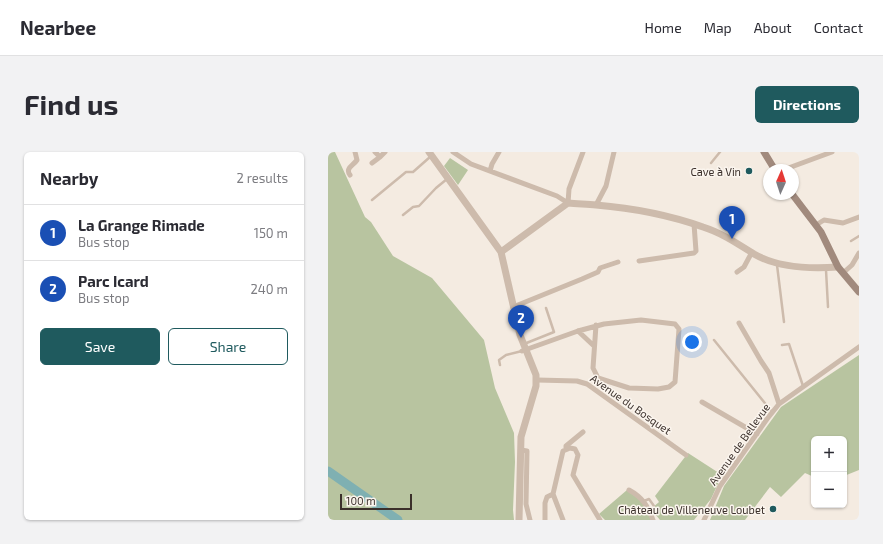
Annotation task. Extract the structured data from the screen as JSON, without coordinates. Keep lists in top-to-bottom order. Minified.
{"streets":{"street":["Avenue du Bosquet","Avenue de Bellevue"]},"places":["Cave à Vin","Château de Villeneuve Loubet"],"scale_bar":"100 m","north":"top","page":{"header":"Nearbee","nav":["Home","Map","About","Contact"],"buttons":["Directions",["Save","Share"]],"title":"Find us","heading":["Nearby","2 results"],"list":[{"mark":"1","name":"La Grange Rimade","note":"Bus stop","value":"150 m"},{"mark":"2","name":"Parc Icard","note":"Bus stop","value":"240 m"}],"pins":["1","2"],"map_buttons":["+","−"],"scale":"100 m"}}
